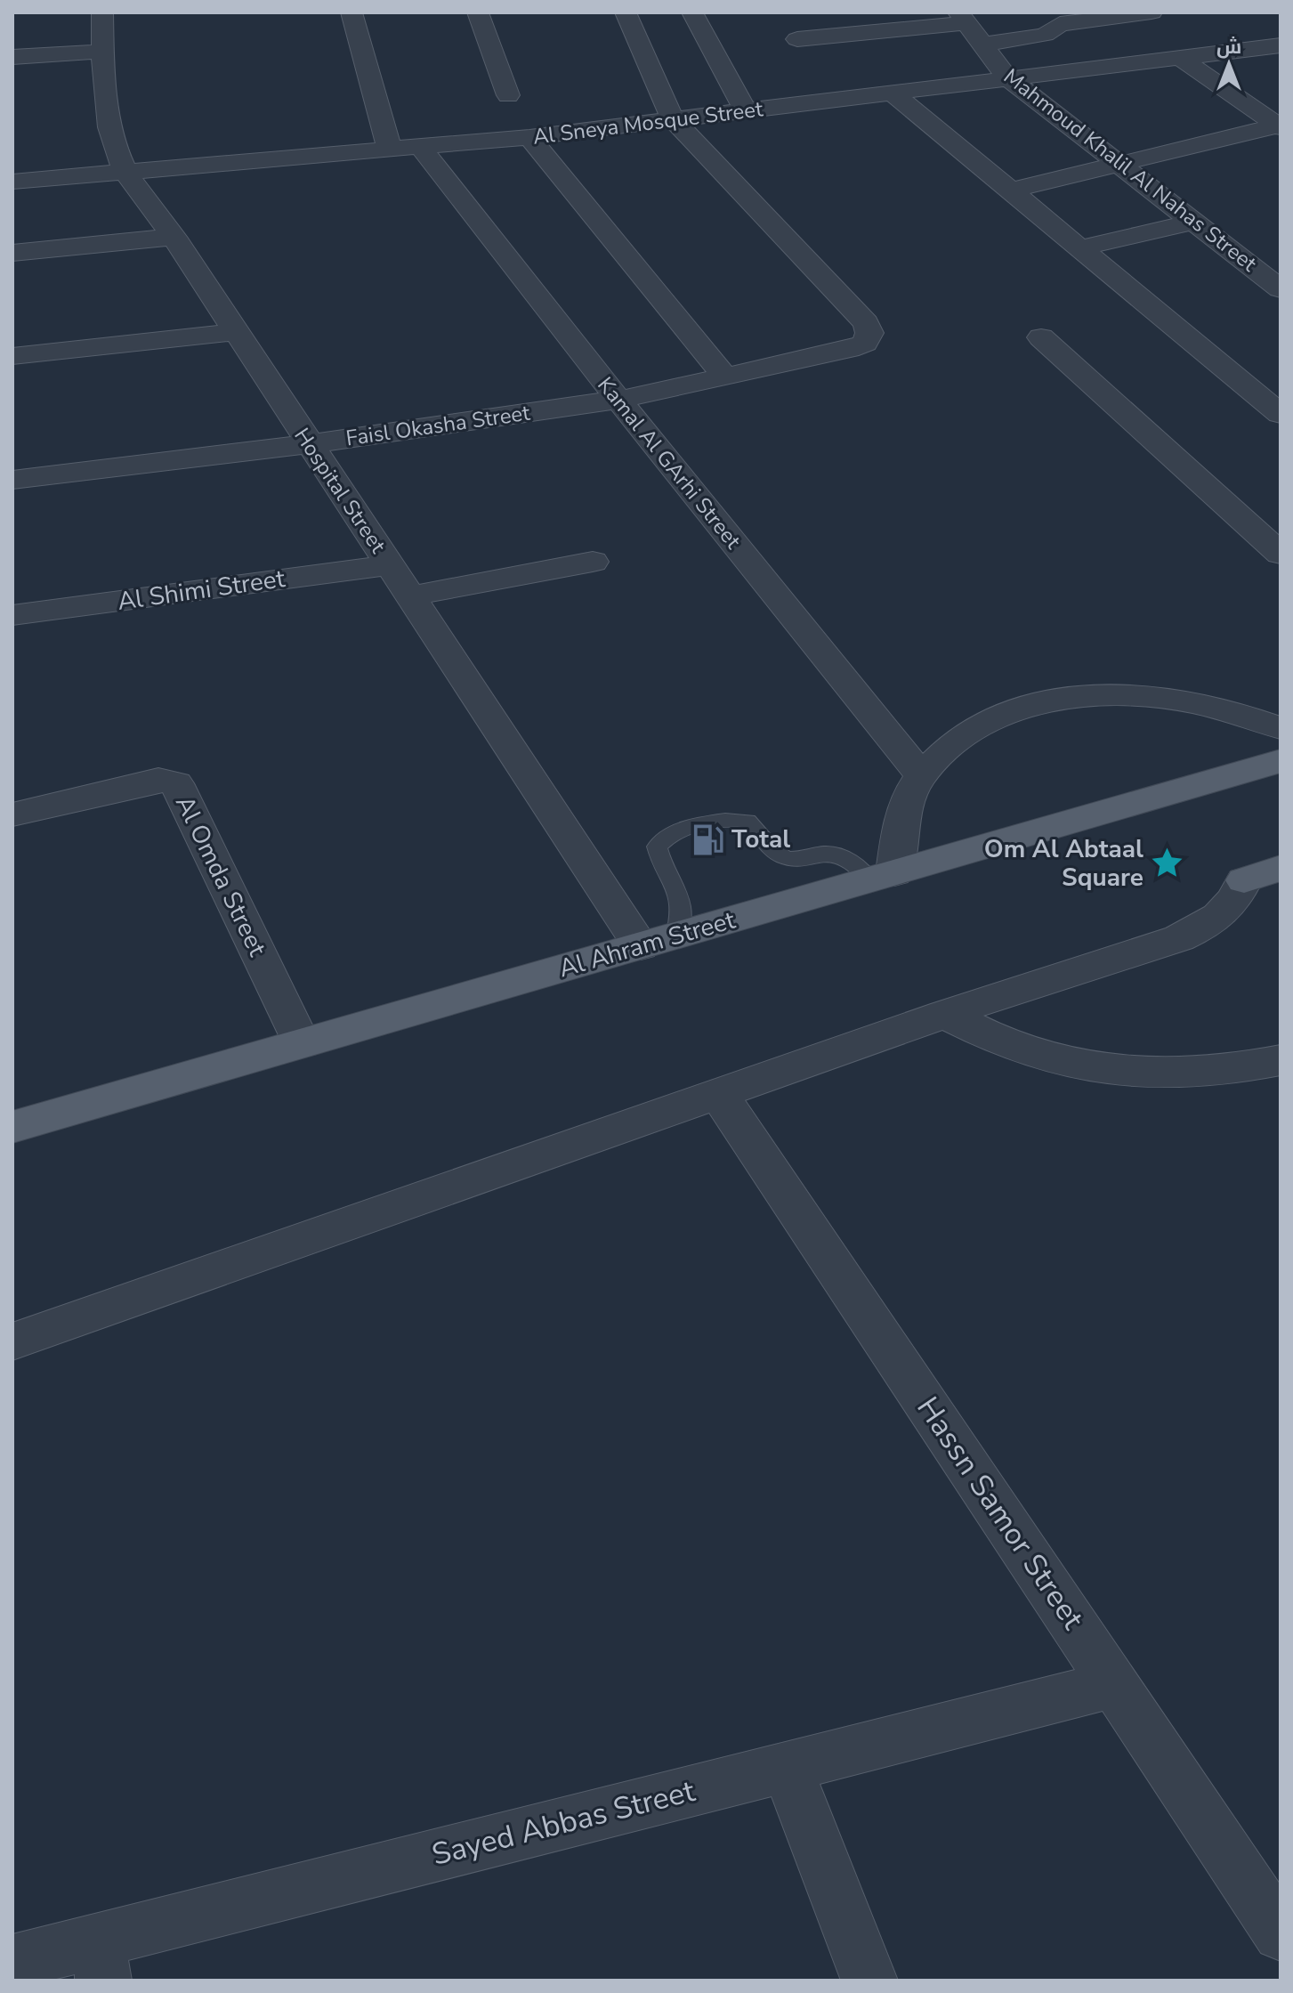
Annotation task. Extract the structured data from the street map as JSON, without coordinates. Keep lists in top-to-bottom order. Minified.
{"streets":{"main road":["Al Ahram Street"],"street":["Al Sneya Mosque Street","Mahmoud Khalil Al Nahas Street","Faisl Okasha Street","Kamal Al GArhi Street","Hospital Street","Al Shimi Street","Al Omda Street","Hassn Samor Street","Sayed Abbas Street"]},"crossings":[["Al Sneya Mosque Street","Mahmoud Khalil Al Nahas Street"],["Al Sneya Mosque Street","Faisl Okasha Street"],["Al Sneya Mosque Street","Kamal Al GArhi Street"],["Al Sneya Mosque Street","Hospital Street"],["Faisl Okasha Street","Kamal Al GArhi Street"],["Faisl Okasha Street","Hospital Street"],["Hospital Street","Al Shimi Street"],["Hospital Street","Al Ahram Street"],["Al Omda Street","Al Ahram Street"],["Hassn Samor Street","Sayed Abbas Street"]],"places":{"fuel station":["Total"],"place":["Om Al Abtaal Square"]},"north":"top"}
